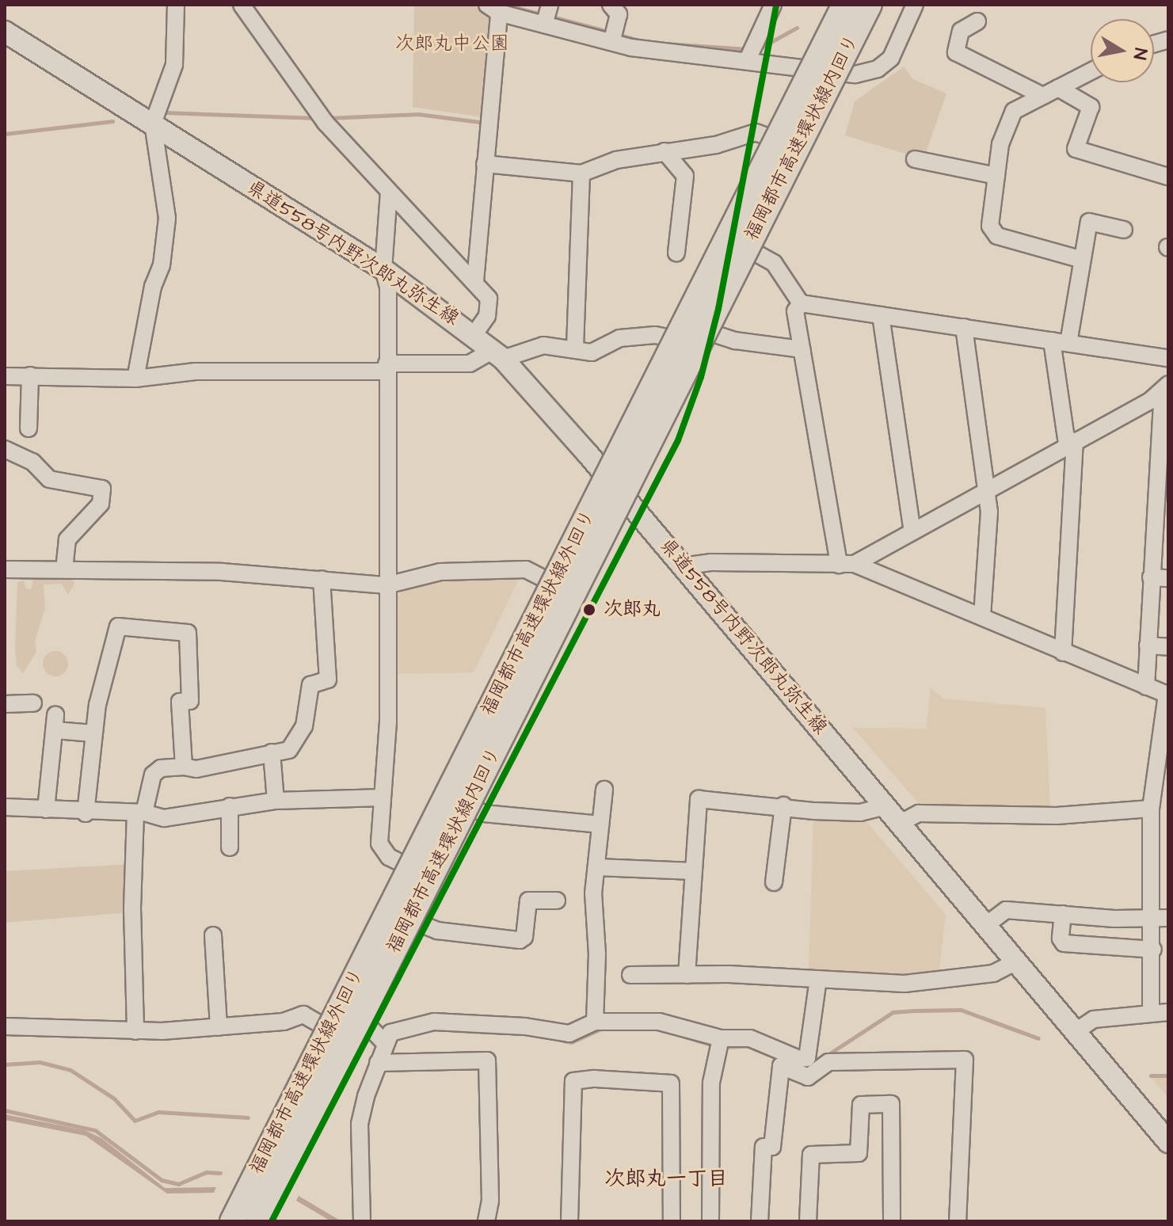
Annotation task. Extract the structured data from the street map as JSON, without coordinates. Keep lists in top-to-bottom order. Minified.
{"streets":{"highway":["福岡都市高速環状線内回り","福岡都市高速環状線外回り"],"main road":["県道558号内野次郎丸弥生線"]},"districts":["次郎丸一丁目"],"parks":["次郎丸中公園"],"places":["次郎丸"],"lines":["transit line N"],"north":"right"}
